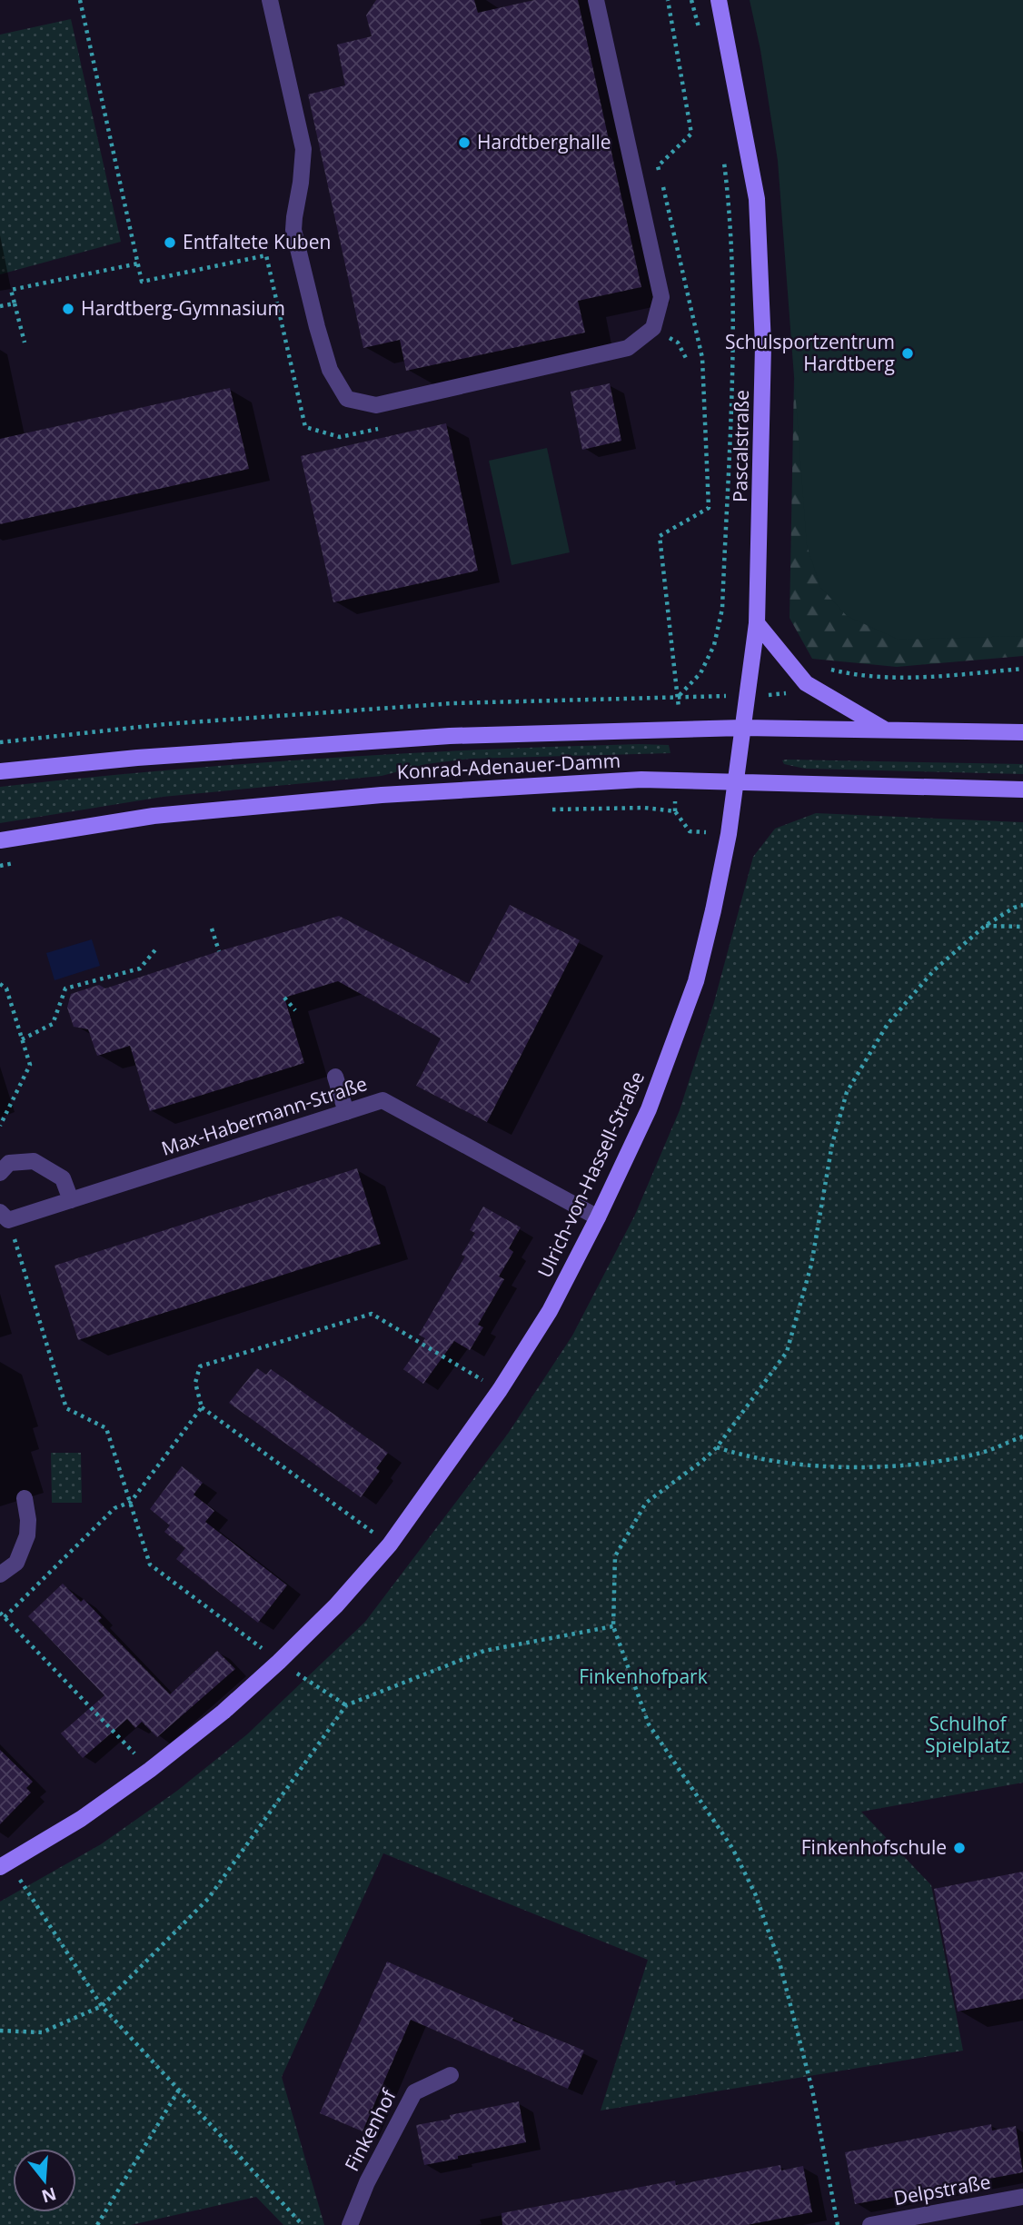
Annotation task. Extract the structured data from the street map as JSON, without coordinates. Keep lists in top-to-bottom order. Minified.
{"streets":{"street":["Pascalstraße","Konrad-Adenauer-Damm","Max-Habermann-Straße","Ulrich-von-Hassell-Straße","Finkenhof","Delpstraße"]},"crossings":[["Pascalstraße","Konrad-Adenauer-Damm"],["Pascalstraße","Ulrich-von-Hassell-Straße"],["Konrad-Adenauer-Damm","Ulrich-von-Hassell-Straße"],["Max-Habermann-Straße","Ulrich-von-Hassell-Straße"]],"parks":["Finkenhofpark","Schulhof Spielplatz"],"places":["Hardtberghalle","Entfaltete Kuben","Hardtberg-Gymnasium","Schulsportzentrum Hardtberg","Finkenhofschule"],"north":"bottom"}
